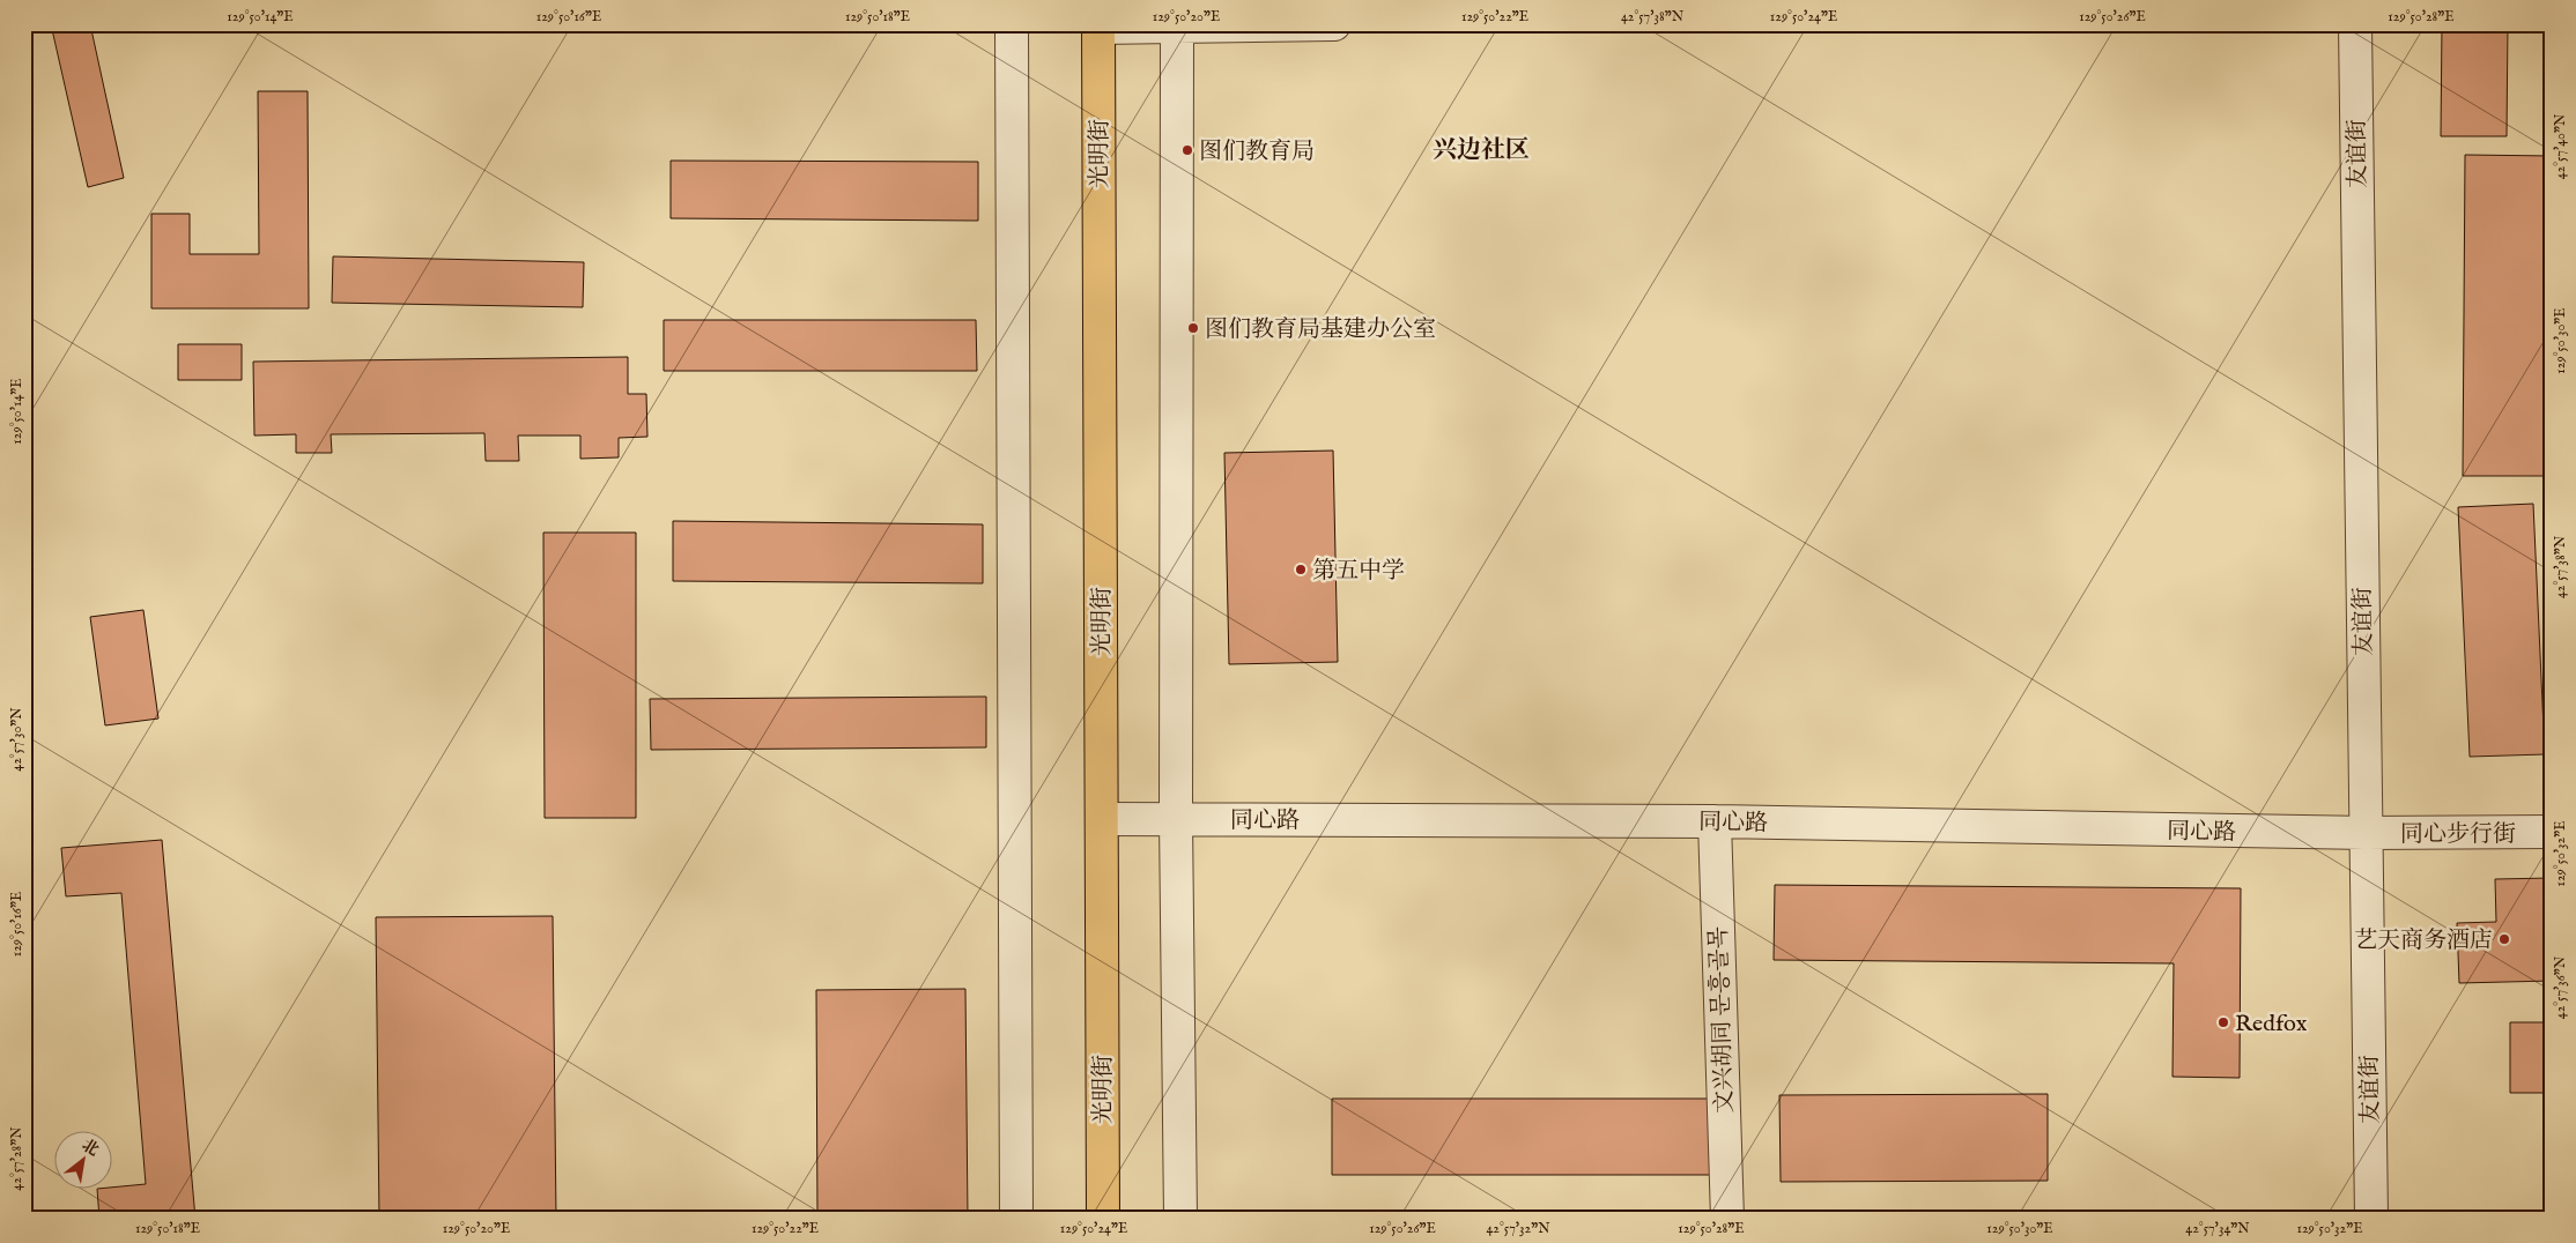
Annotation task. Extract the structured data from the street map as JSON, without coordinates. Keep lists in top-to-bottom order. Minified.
{"streets":{"main road":["光明街"],"street":["友谊街","同心路","同心步行街","文兴胡同 문흥골목"]},"crossings":[["光明街","同心路"],["友谊街","同心路"],["友谊街","同心步行街"],["同心路","同心步行街"],["同心路","文兴胡同 문흥골목"]],"districts":["兴边社区"],"places":["图们教育局","图们教育局基建办公室","第五中学","艺天商务酒店","Redfox"],"north":"top right","coordinates":["129°50'14\"E","129°50'16\"E","129°50'18\"E","129°50'20\"E","129°50'22\"E","42°57'38\"N","129°50'24\"E","129°50'26\"E","129°50'28\"E","42°57'40\"N","129°50'30\"E","42°57'30\"N","129°50'32\"E","42°57'36\"N","42°57'28\"N","42°57'32\"N","42°57'34\"N"]}
